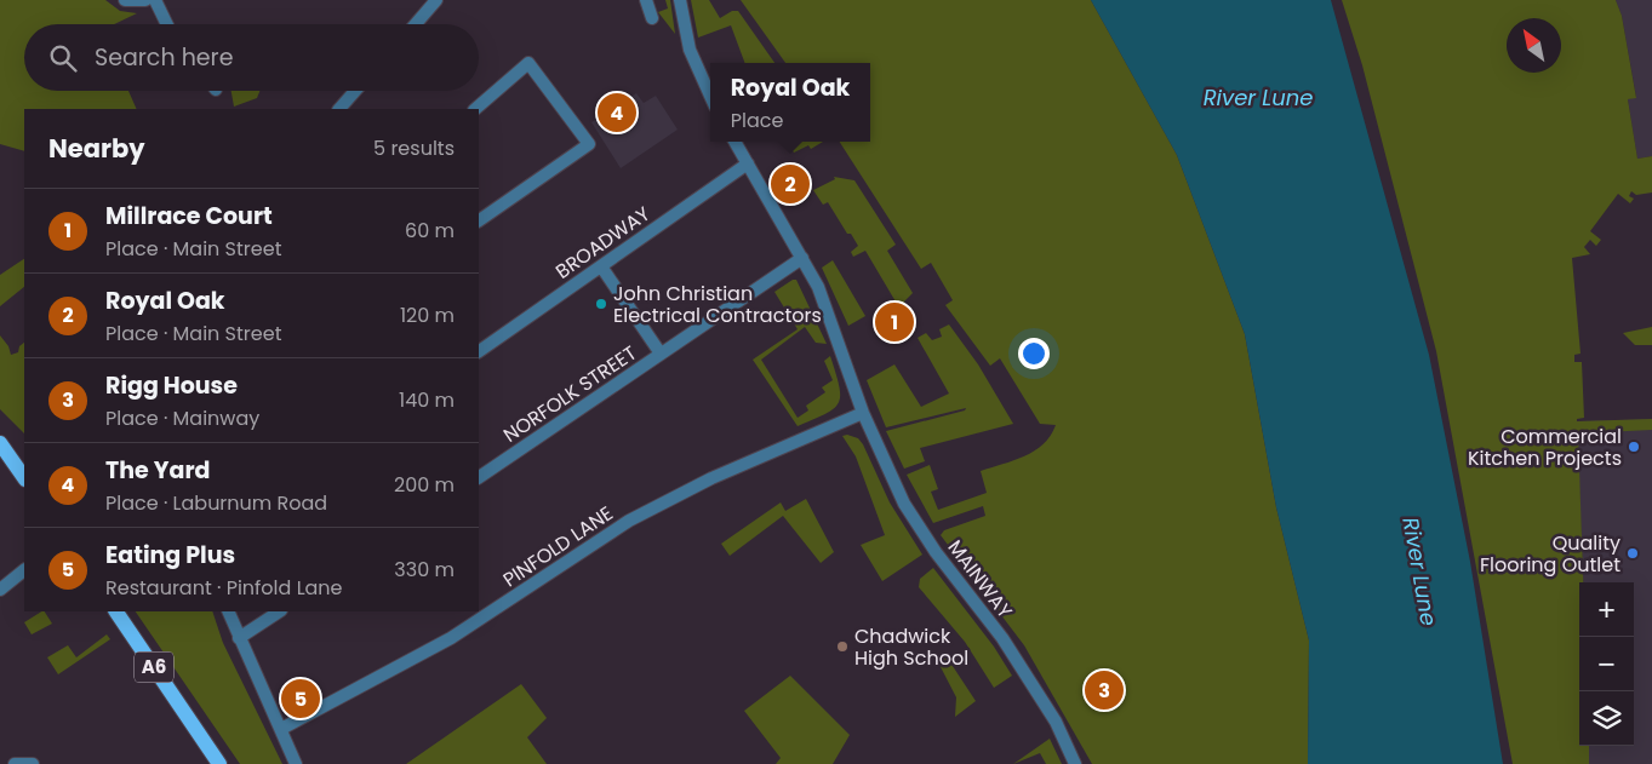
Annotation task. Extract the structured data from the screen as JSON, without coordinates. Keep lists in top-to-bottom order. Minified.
{"streets":{"main road":["A6"],"street":["BROADWAY","NORFOLK STREET","PINFOLD LANE","MAINWAY"]},"crossings":[["BROADWAY","MAINWAY"],["NORFOLK STREET","MAINWAY"],["PINFOLD LANE","MAINWAY"]],"water":["River Lune"],"places":["John Christian Electrical Contractors","Commercial Kitchen Projects","Quality Flooring Outlet","Chadwick High School"],"north":"top left","page":{"search":"Search here","popup":["Royal Oak","Place"],"pins":["4","2","1","3","5"],"heading":["Nearby","5 results"],"list":[{"mark":"1","name":"Millrace Court","note":"Place · Main Street","value":"60 m"},{"mark":"2","name":"Royal Oak","note":"Place · Main Street","value":"120 m"},{"mark":"3","name":"Rigg House","note":"Place · Mainway","value":"140 m"},{"mark":"4","name":"The Yard","note":"Place · Laburnum Road","value":"200 m"},{"mark":"5","name":"Eating Plus","note":"Restaurant · Pinfold Lane","value":"330 m"}],"map_buttons":["+","−"]}}
